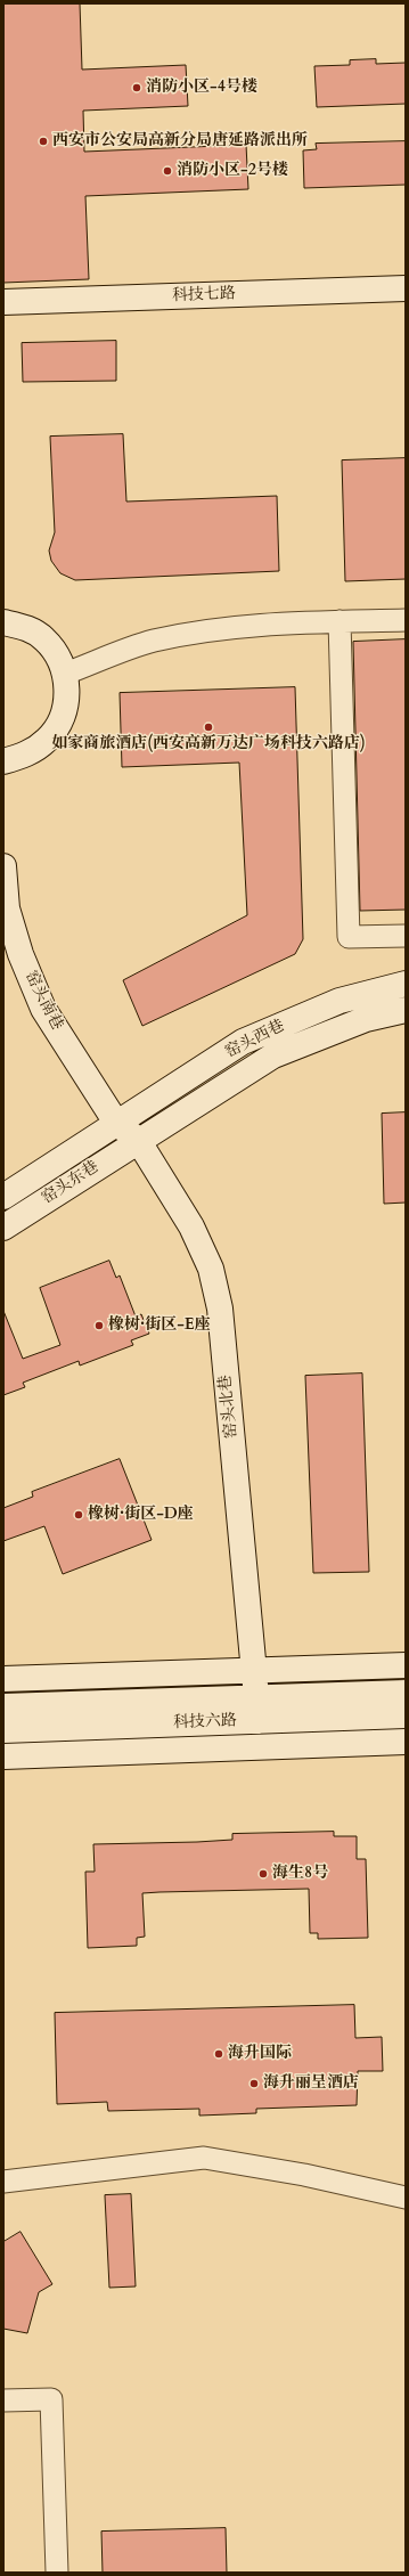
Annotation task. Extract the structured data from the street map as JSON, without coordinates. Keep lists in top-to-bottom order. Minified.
{"streets":{"street":["科技七路","窑头南巷","窑头西巷","窑头东巷","窑头北巷","科技六路"]},"crossings":[["窑头南巷","窑头西巷"],["窑头南巷","窑头东巷"],["窑头南巷","窑头北巷"],["窑头西巷","窑头东巷"],["窑头西巷","窑头北巷"],["窑头东巷","窑头北巷"],["窑头北巷","科技六路"]],"places":["消防小区-4号楼","西安市公安局高新分局唐延路派出所","消防小区-2号楼","如家商旅酒店(西安高新万达广场科技六路店)","橡树·街区-E座","橡树·街区-D座","海生8号","海升国际","海升丽呈酒店"]}
